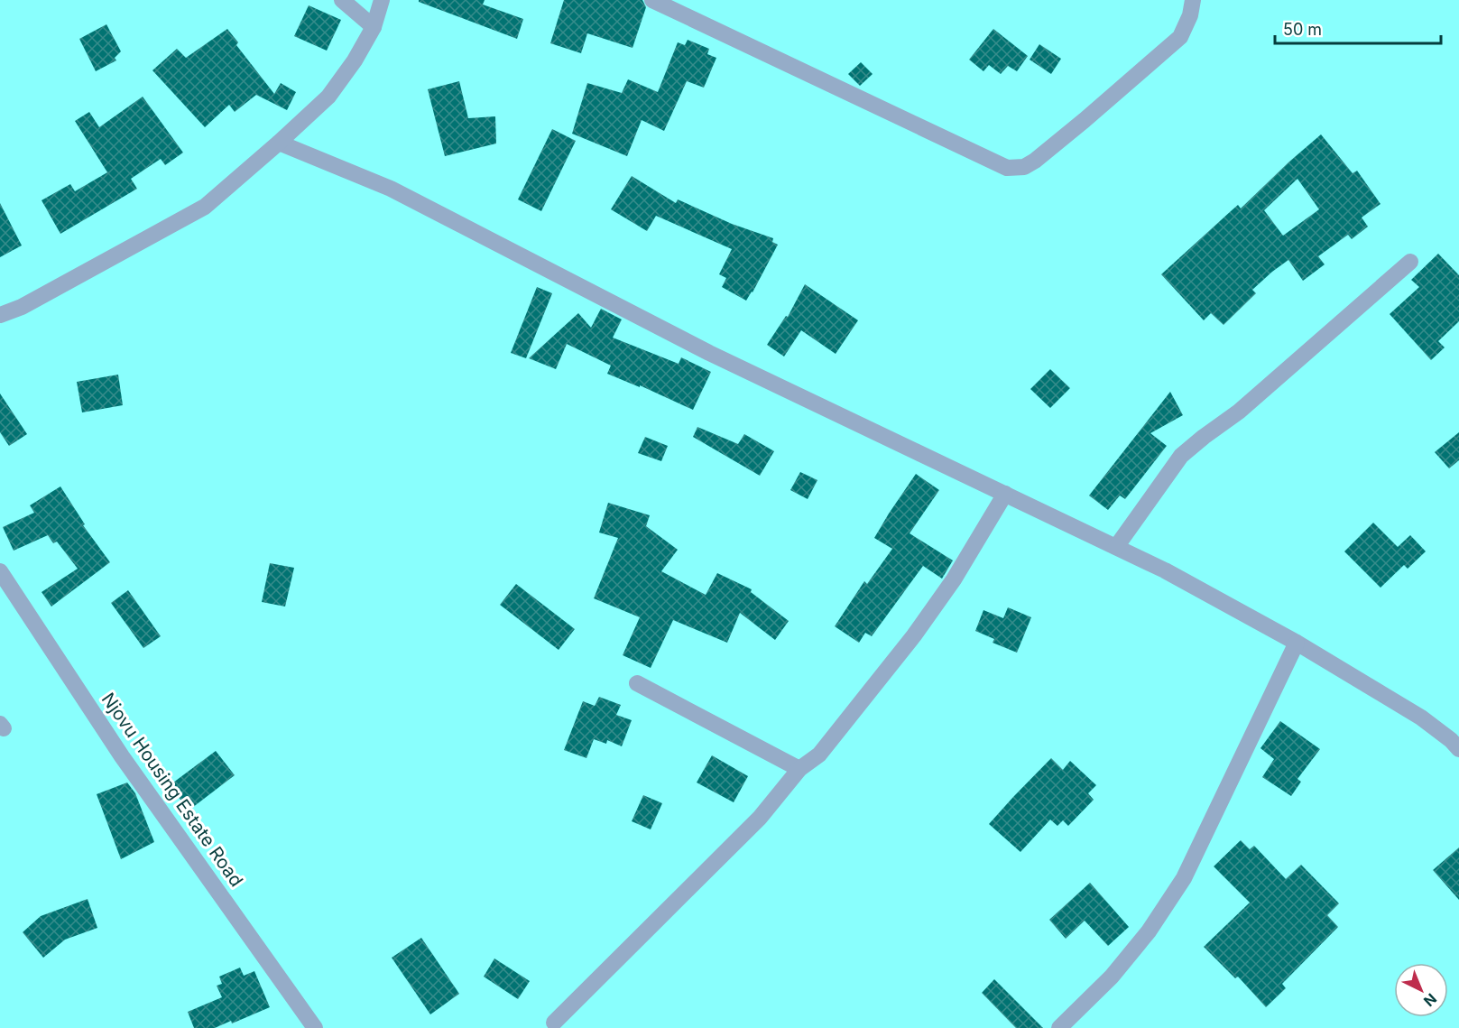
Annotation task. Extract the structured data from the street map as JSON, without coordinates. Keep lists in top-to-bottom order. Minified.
{"streets":{"street":["Njovu Housing Estate Road"]},"scale_bar":"50 m","north":"bottom right"}
